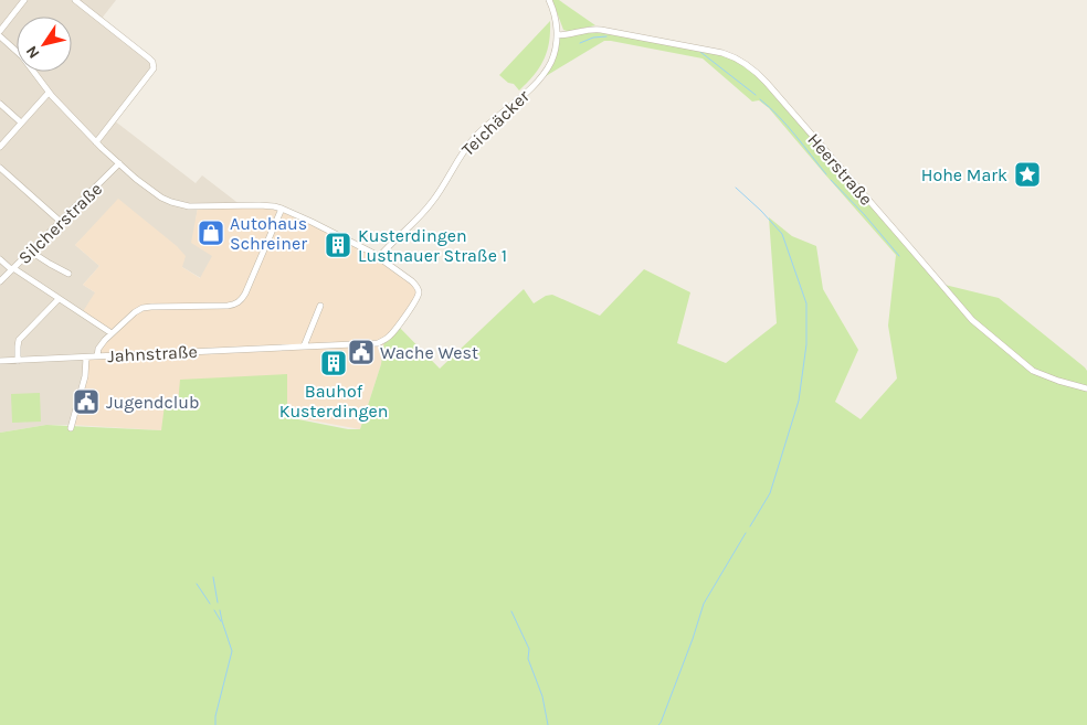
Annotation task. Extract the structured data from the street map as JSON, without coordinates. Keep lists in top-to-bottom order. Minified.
{"streets":{"street":["Teichäcker","Heerstraße","Silcherstraße","Jahnstraße"]},"crossings":[["Teichäcker","Heerstraße"],["Teichäcker","Jahnstraße"]],"places":{"place":["Hohe Mark"],"shop":["Autohaus Schreiner"],"building":["Kusterdingen Lustnauer Straße 1","Bauhof Kusterdingen"],"public building":["Wache West","Jugendclub"]},"north":"bottom left"}
